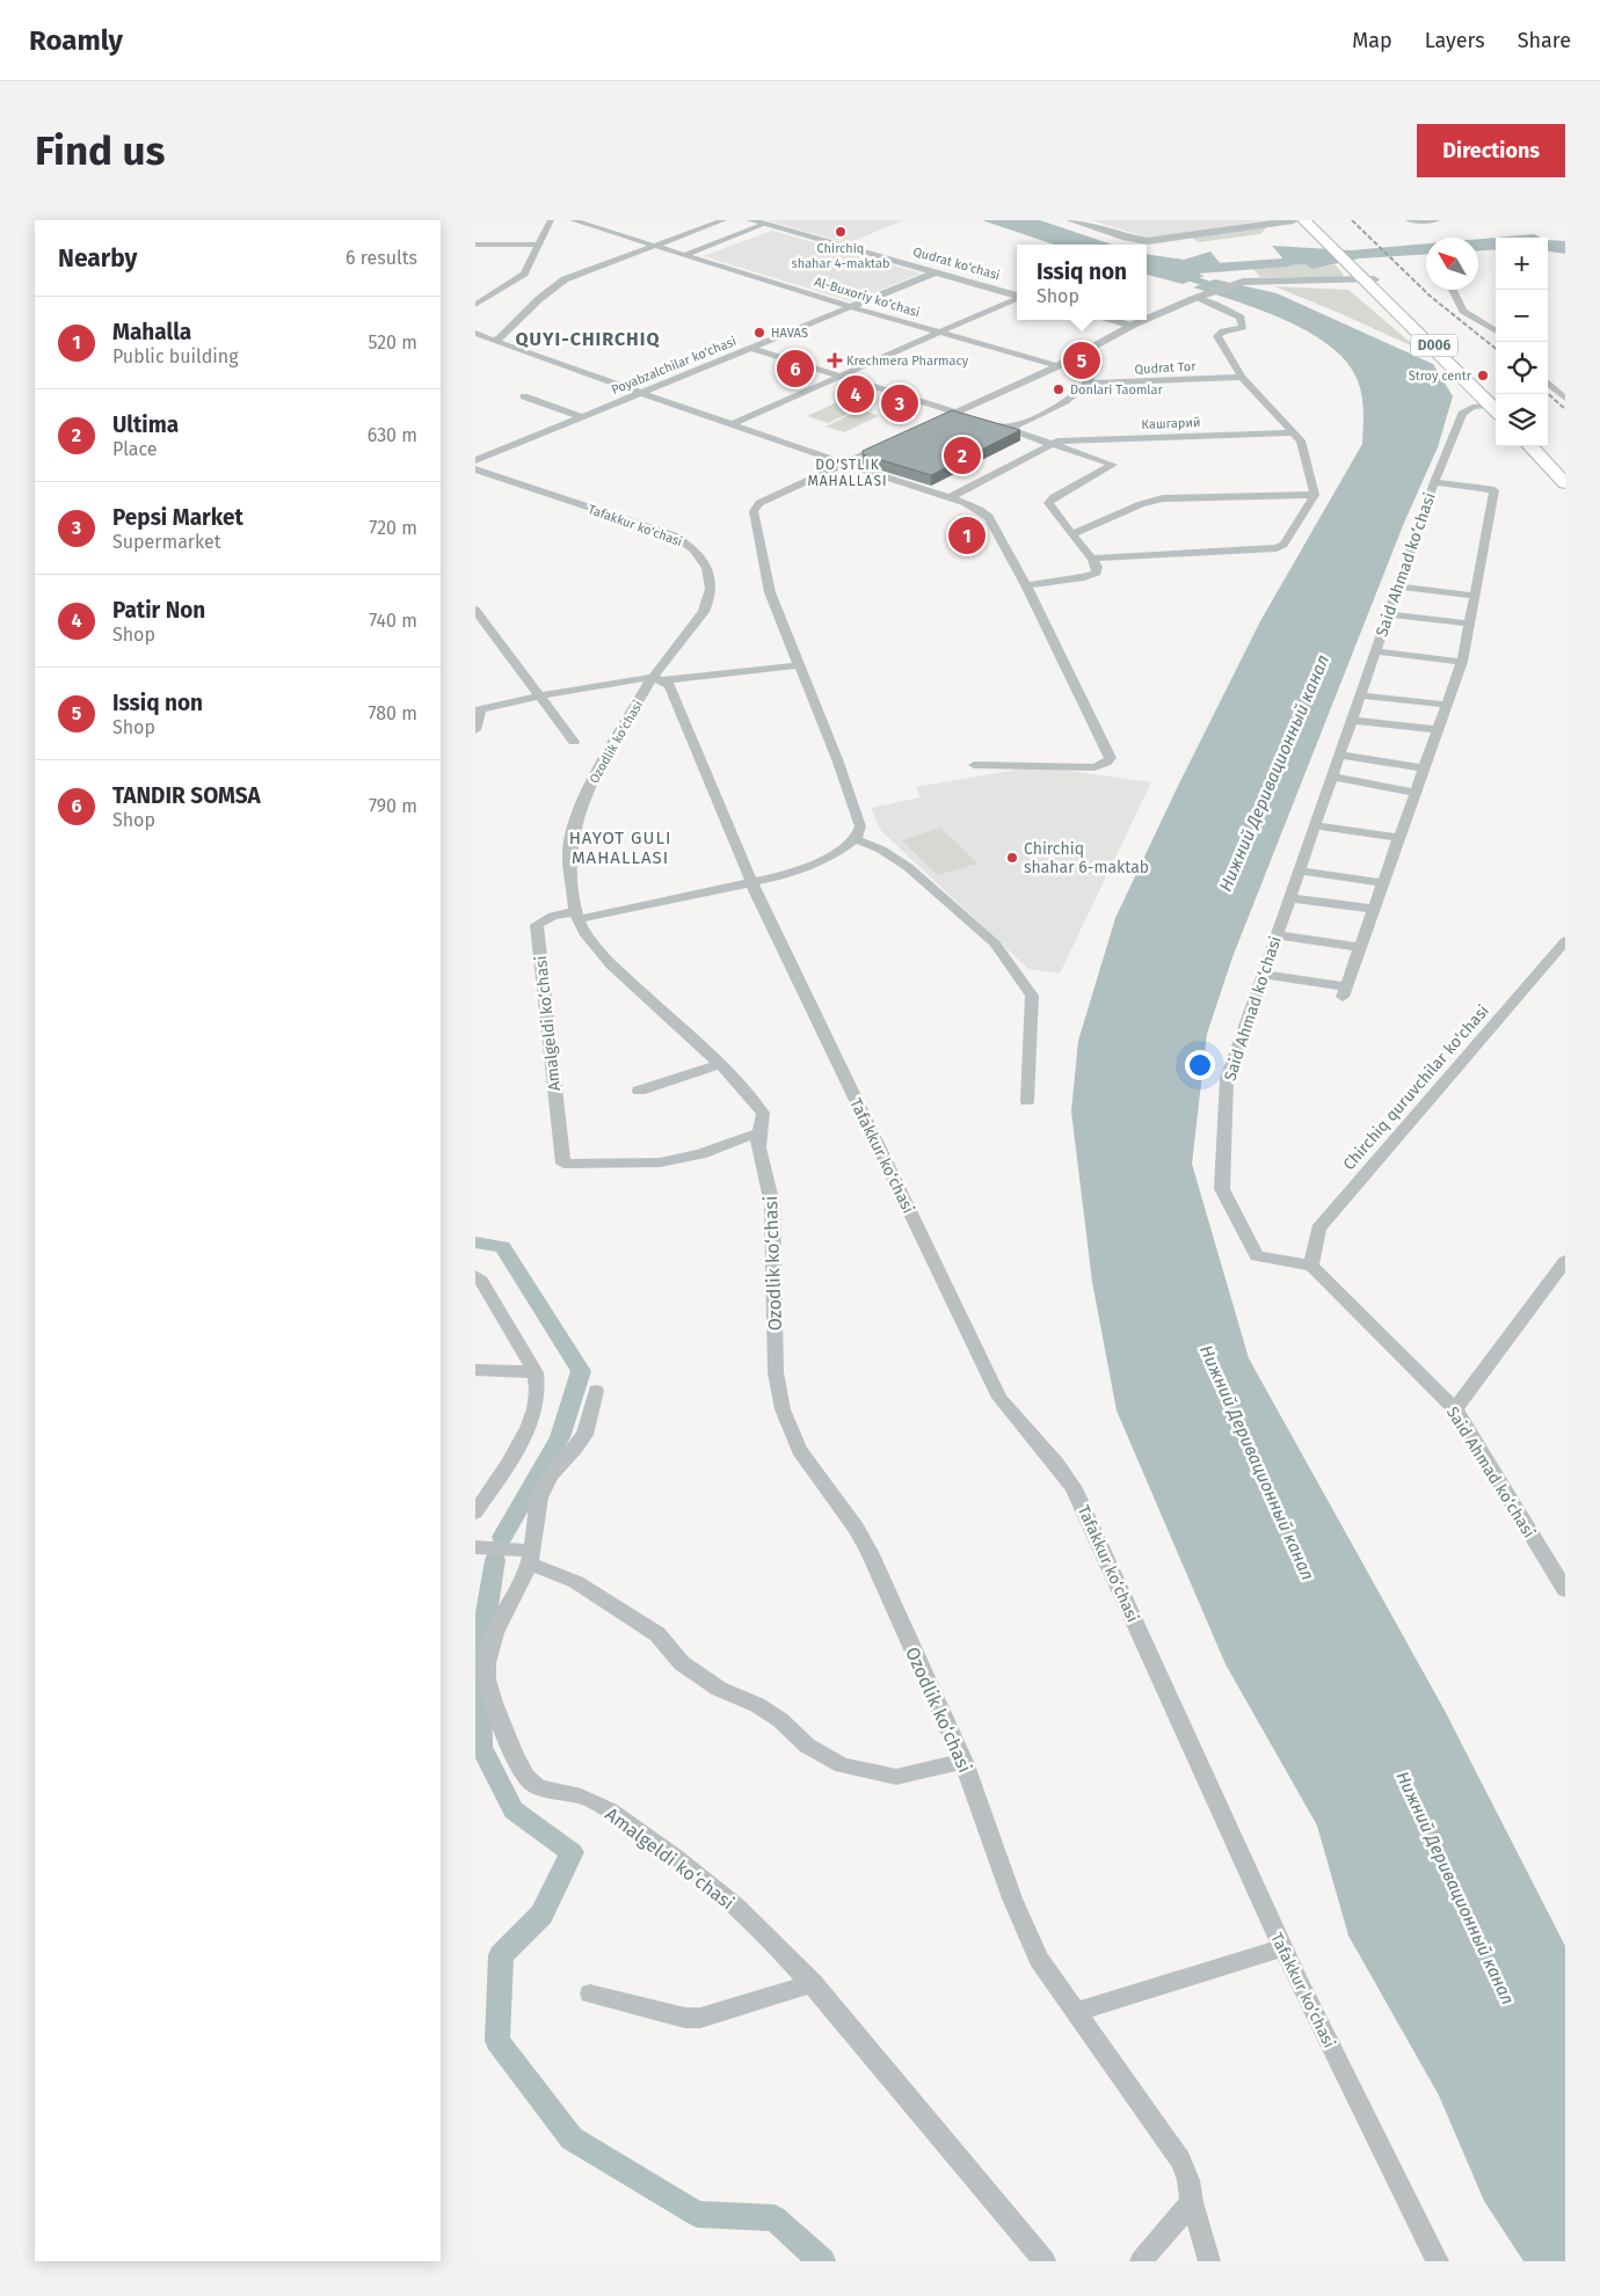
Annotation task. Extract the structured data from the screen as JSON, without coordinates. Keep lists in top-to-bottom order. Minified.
{"streets":{"main road":["D006"],"street":["Qudrat ko‘chasi","Al-Buxoriy ko‘chasi","Poyabzalchilar ko‘chasi","Qudrat Tor","Кашгарий","Tafakkur ko‘chasi","Said Ahmad ko‘chasi","Ozodlik ko‘chasi","Amalgeldi ko‘chasi","Chirchiq quruvchilar ko'chasi"]},"crossings":[["Qudrat ko‘chasi","Poyabzalchilar ko‘chasi"],["Al-Buxoriy ko‘chasi","Poyabzalchilar ko‘chasi"],["Tafakkur ko‘chasi","Ozodlik ko‘chasi"],["Said Ahmad ko‘chasi","Chirchiq quruvchilar ko'chasi"],["Ozodlik ko‘chasi","Amalgeldi ko‘chasi"]],"districts":["QUYI-CHIRCHIQ","DO'STLIK MAHALLASI","HAYOT GULI MAHALLASI"],"water":["Нижний Деривационный канал"],"places":{"other":["Chirchiq shahar 4-maktab","HAVAS","Stroy centr","Donlari Taomlar","Chirchiq shahar 6-maktab"],"health":["Krechmera Pharmacy"]},"north":"top left","page":{"header":"Roamly","nav":["Map","Layers","Share"],"buttons":"Directions","title":"Find us","heading":["Nearby","6 results"],"map_buttons":["+","−"],"popup":["Issiq non","Shop"],"list":[{"mark":"1","name":"Mahalla","note":"Public building","value":"520 m"},{"mark":"2","name":"Ultima","note":"Place","value":"630 m"},{"mark":"3","name":"Pepsi Market","note":"Supermarket","value":"720 m"},{"mark":"4","name":"Patir Non","note":"Shop","value":"740 m"},{"mark":"5","name":"Issiq non","note":"Shop","value":"780 m"},{"mark":"6","name":"TANDIR SOMSA","note":"Shop","value":"790 m"}],"pins":["5","6","4","3","2","1"]}}
